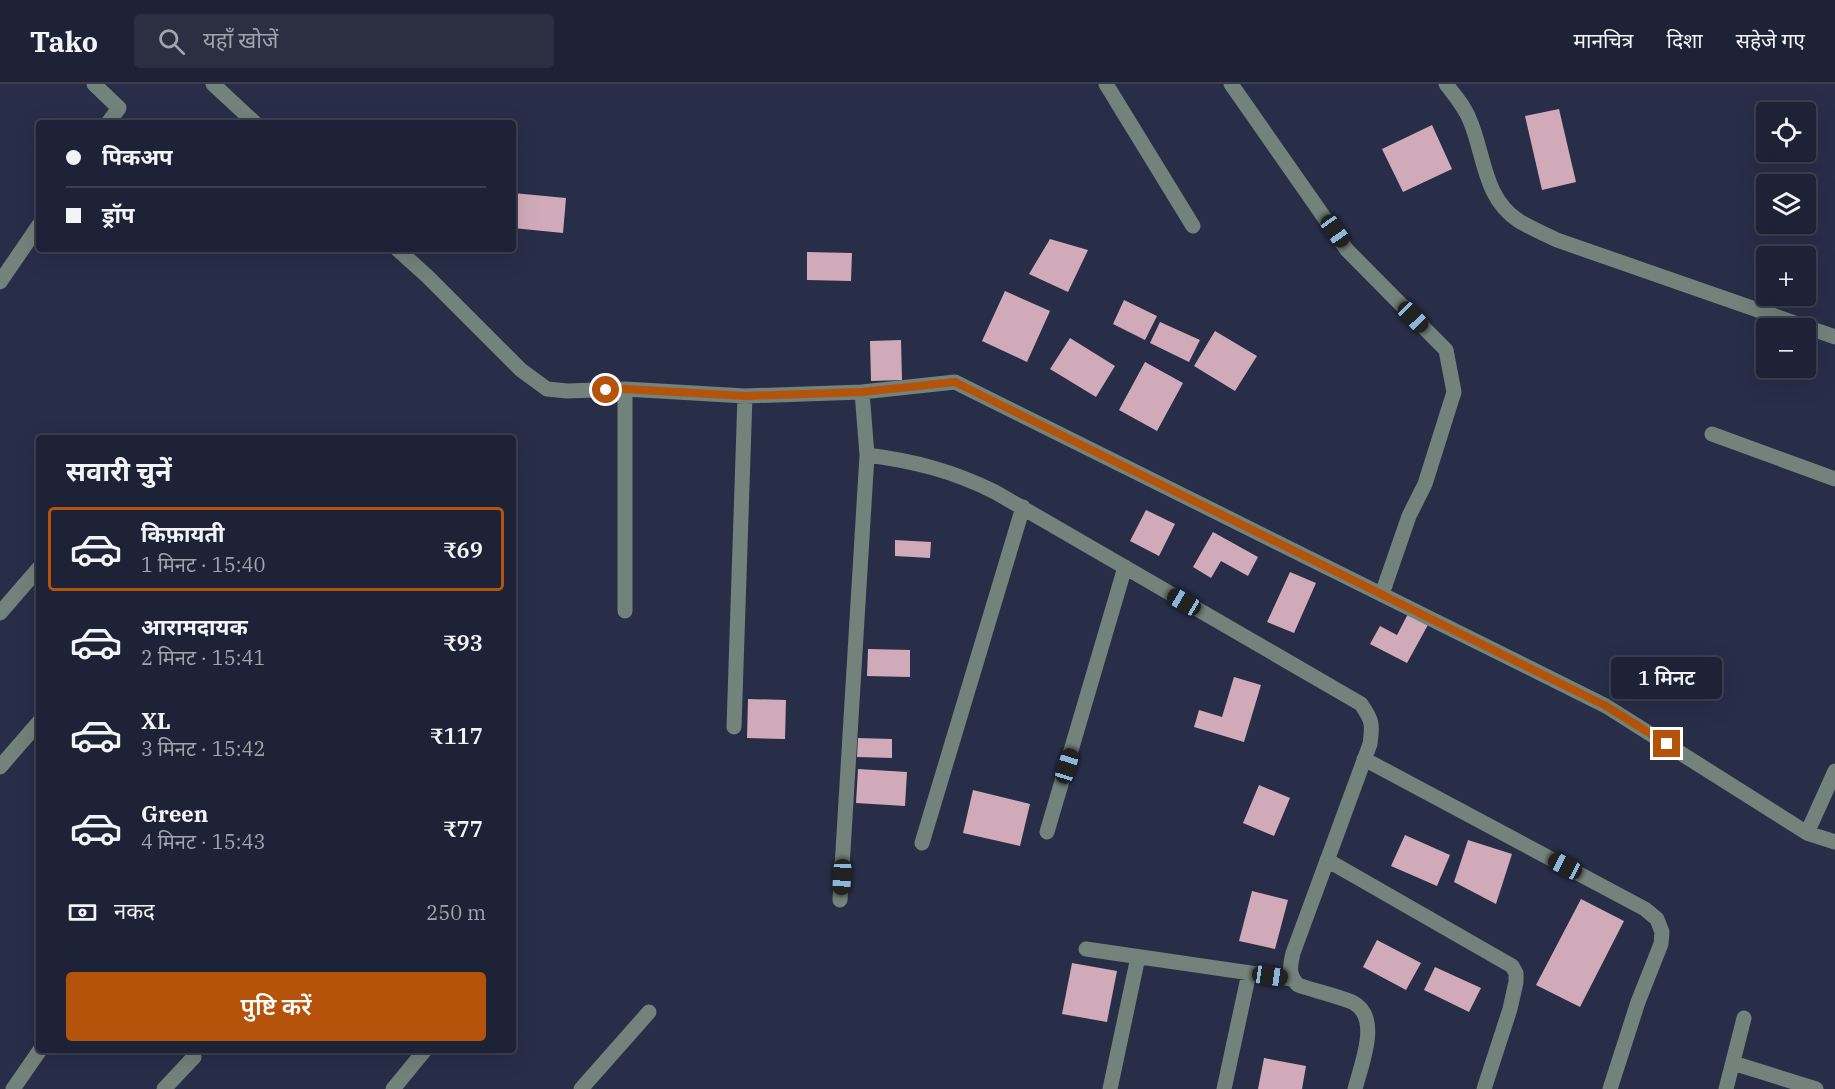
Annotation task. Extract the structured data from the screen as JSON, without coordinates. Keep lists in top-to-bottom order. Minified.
{"page":{"header":"Tako","search":"यहाँ खोजें","nav":["मानचित्र","दिशा","सहेजे गए"],"map_buttons":["+","−"],"banner":["पिकअप","ड्रॉप"],"heading":"सवारी चुनें","list":[{"name":"किफ़ायती","note":"1 मिनट · 15:40","value":"₹69"},{"name":"आरामदायक","note":"2 मिनट · 15:41","value":"₹93"},{"name":"XL","note":"3 मिनट · 15:42","value":"₹117"},{"name":"Green","note":"4 मिनट · 15:43","value":"₹77"}],"bubble":"1 मिनट","pay":["नकद","250 m"],"buttons":"पुष्टि करें"}}
